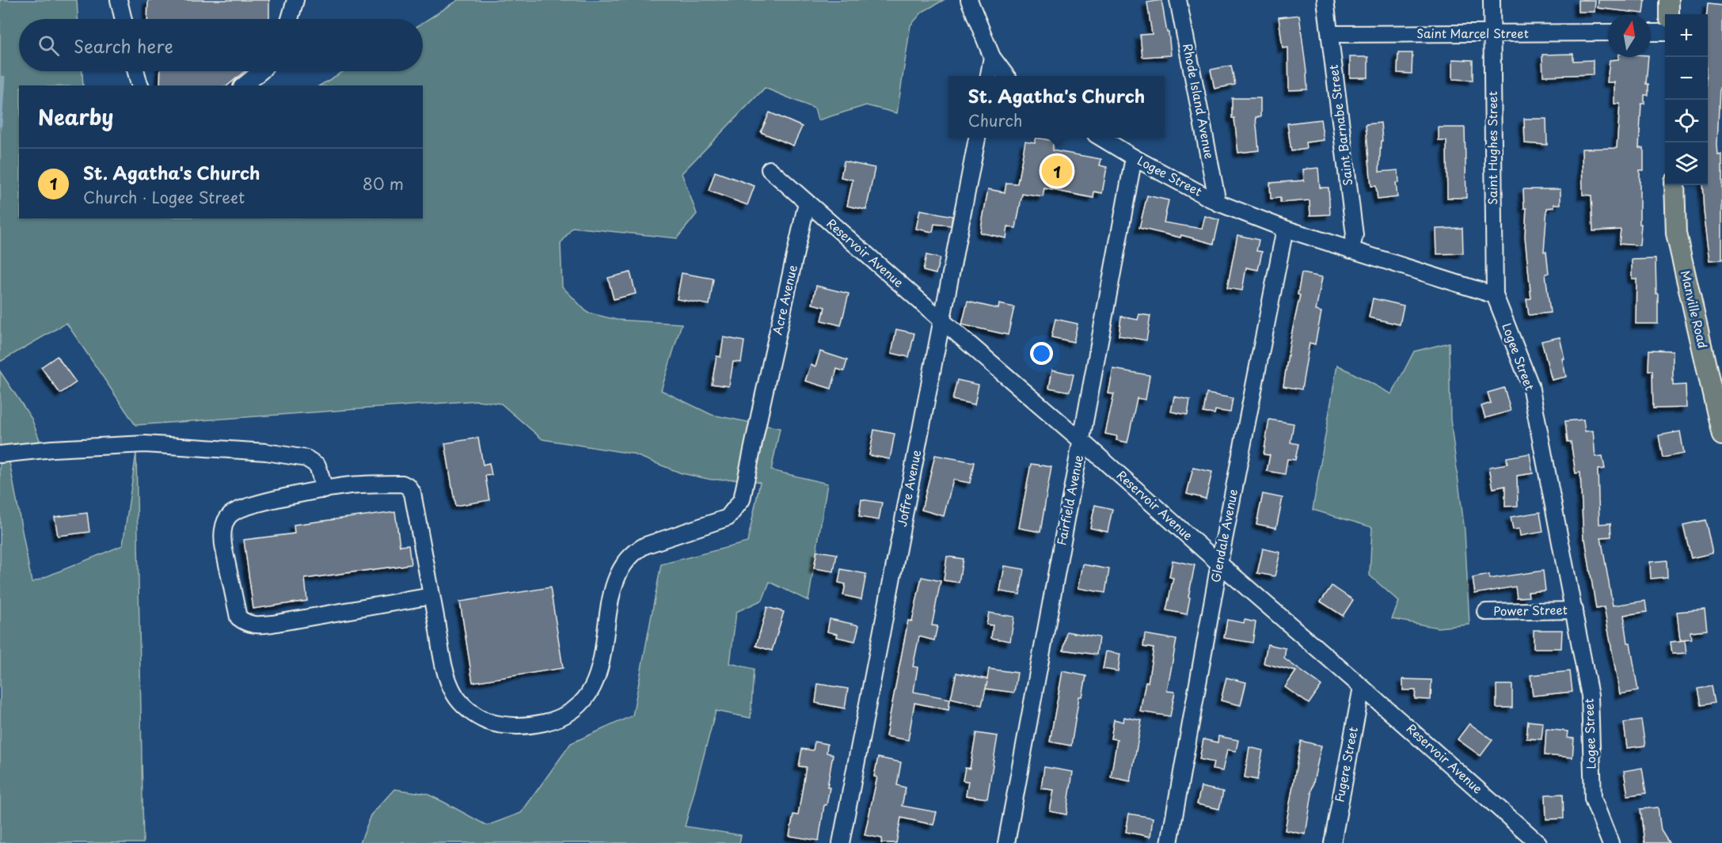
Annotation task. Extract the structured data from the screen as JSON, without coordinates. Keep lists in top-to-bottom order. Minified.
{"streets":{"main road":["Manville Road"],"street":["Saint Marcel Street","Rhode Island Avenue","Saint Barnabe Street","Saint Hughes Street","Logee Street","Reservoir Avenue","Acre Avenue","Joffre Avenue","Fairfield Avenue","Glendale Avenue","Power Street","Fugere Street"]},"crossings":[["Saint Marcel Street","Saint Barnabe Street"],["Saint Marcel Street","Saint Hughes Street"],["Rhode Island Avenue","Logee Street"],["Saint Barnabe Street","Logee Street"],["Saint Hughes Street","Logee Street"],["Logee Street","Fairfield Avenue"],["Logee Street","Glendale Avenue"],["Logee Street","Power Street"],["Reservoir Avenue","Acre Avenue"],["Reservoir Avenue","Joffre Avenue"],["Reservoir Avenue","Fairfield Avenue"],["Reservoir Avenue","Glendale Avenue"],["Reservoir Avenue","Fugere Street"]],"north":"top","page":{"map_buttons":["+","−"],"search":"Search here","popup":["St. Agatha's Church","Church"],"heading":"Nearby","list":[{"mark":"1","name":"St. Agatha's Church","note":"Church · Logee Street","value":"80 m"}],"pins":"1"}}
